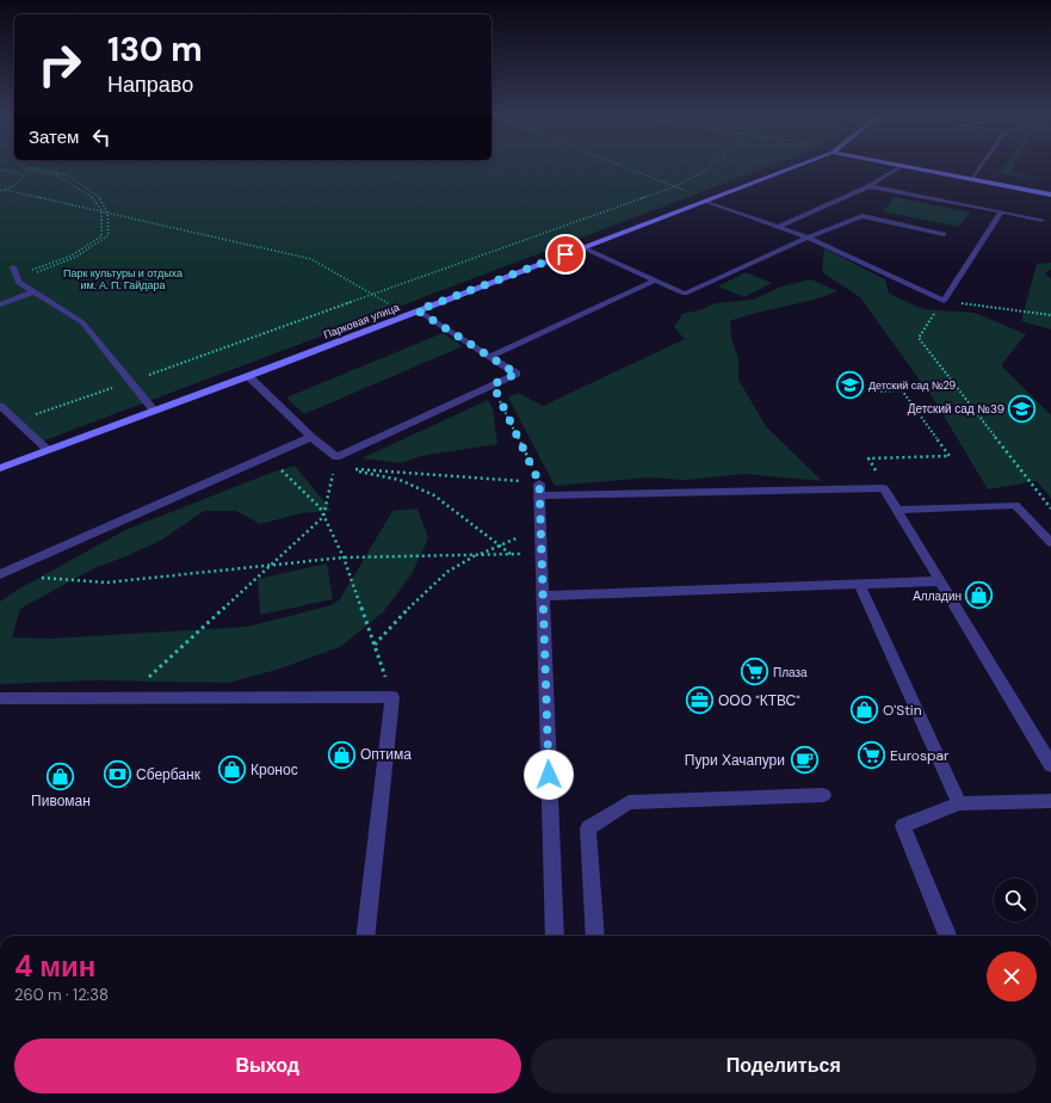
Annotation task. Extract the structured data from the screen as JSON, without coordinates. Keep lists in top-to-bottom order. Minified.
{"streets":{"street":["Парковая улица"]},"parks":["Парк культуры и отдыха им. А. П. Гайдара"],"places":{"school or university":["Детский сад №29","Детский сад №39"],"shop":["Алладин","O'Stin","Оптима","Кронос","Пивоман"],"supermarket":["Плаза","Eurospar"],"office":["ООО \"КТВС\""],"cafe":["Пури Хачапури"],"bank":["Сбербанк"]},"page":{"turn":["130 m","Направо"],"then":"Затем","heading":["4 мин","260 m · 12:38"],"buttons":["Выход","Поделиться"]}}
